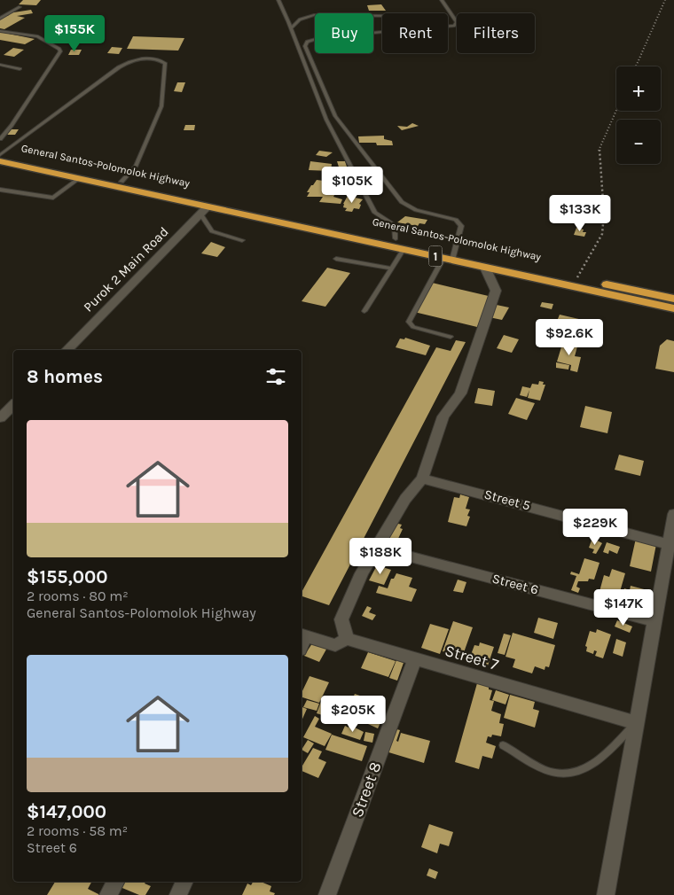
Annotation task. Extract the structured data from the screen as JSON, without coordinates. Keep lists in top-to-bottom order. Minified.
{"streets":{"highway":["General Santos-Polomolok Highway","1"],"street":["Purok 2 Main Road","Street 5","Street 6","Street 7","Street 8"]},"crossings":[["General Santos-Polomolok Highway","1"],["1","Purok 2 Main Road"],["Street 7","Street 8"]],"page":{"chip":["Buy","Rent","Filters"],"price":["$155K","$105K","$133K","$92.6K","$229K","$188K","$147K","$205K"],"map_buttons":["+","−"],"heading":"8 homes","list":[{"name":"$155,000","note":"2 rooms · 80 m² · General Santos-Polomolok Highway"},{"name":"$147,000","note":"2 rooms · 58 m² · Street 6"}]}}
